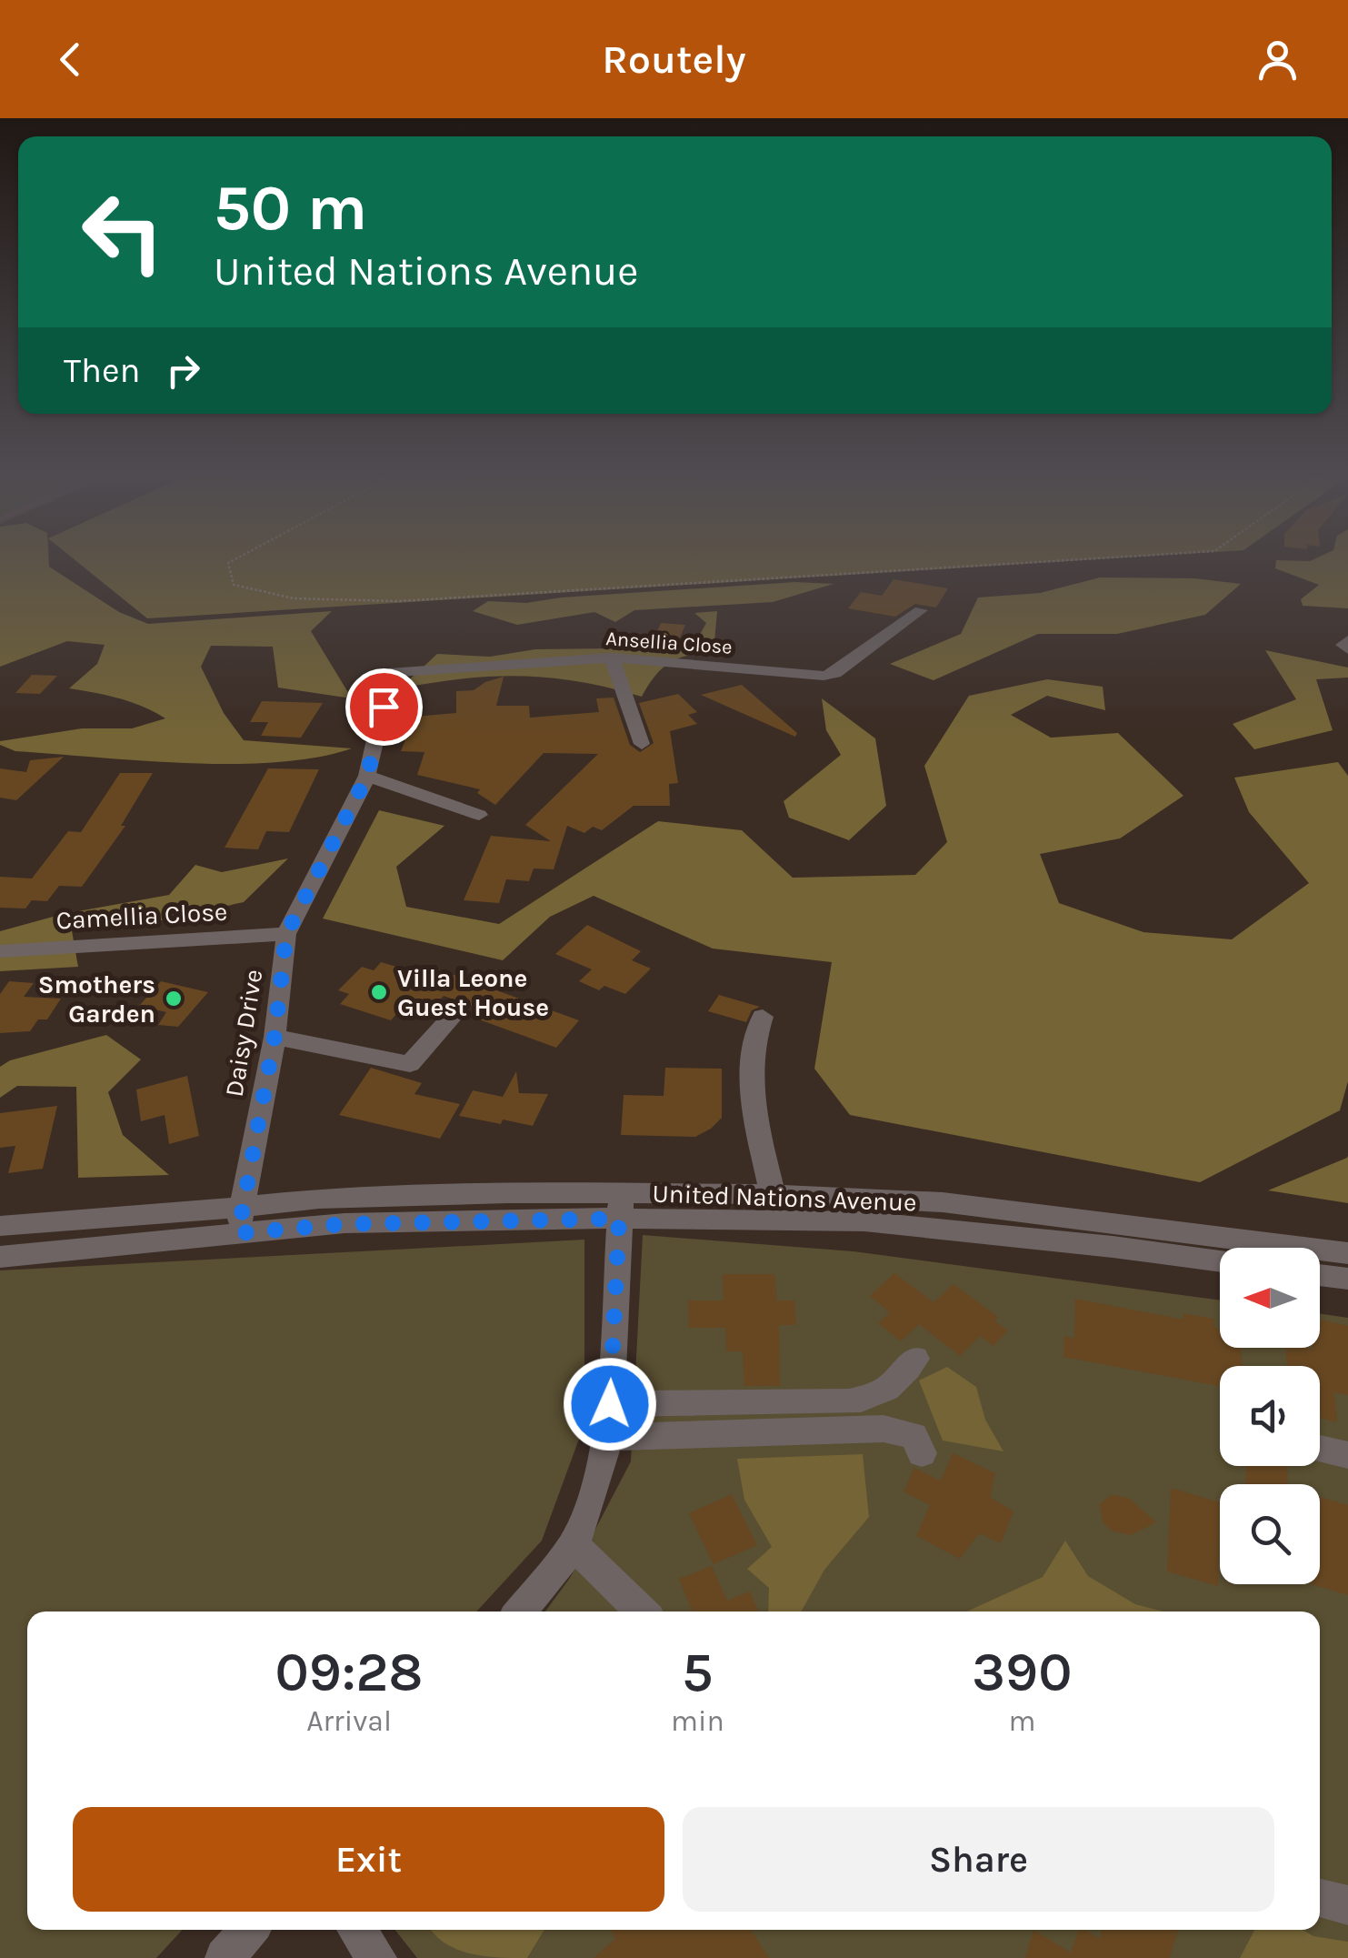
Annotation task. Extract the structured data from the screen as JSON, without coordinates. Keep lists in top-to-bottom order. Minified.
{"streets":{"street":["Ansellia Close","Camellia Close","Daisy Drive","United Nations Avenue"]},"crossings":[["Ansellia Close","Daisy Drive"],["Camellia Close","Daisy Drive"],["Daisy Drive","United Nations Avenue"]],"places":["Villa Leone Guest House","Smothers Garden"],"north":"left","page":{"header":"Routely","turn":["50 m","United Nations Avenue"],"then":"Then","eta":["09:28","Arrival","5","min","390","m"],"buttons":["Exit","Share"]}}
